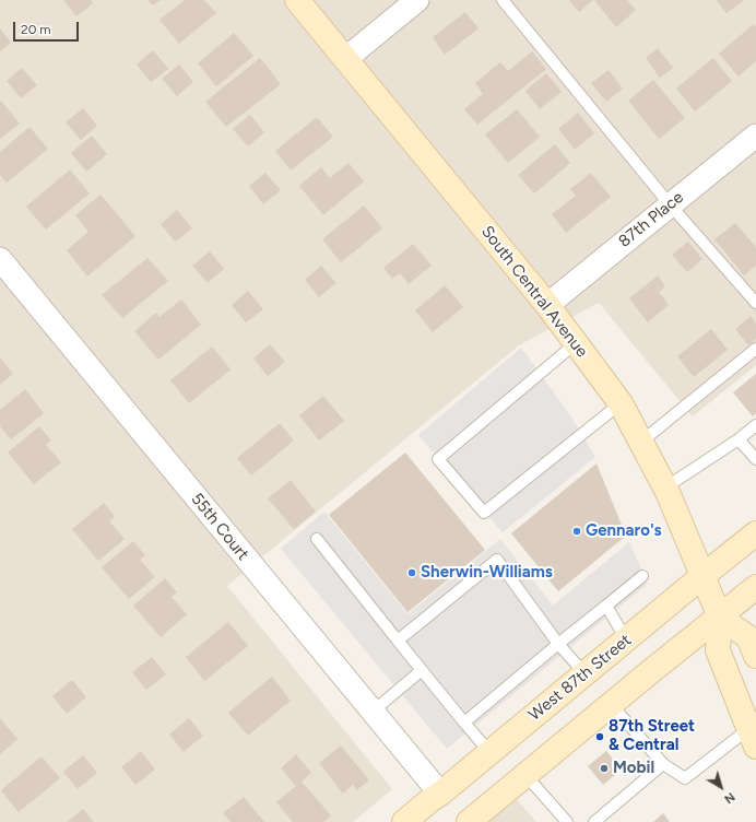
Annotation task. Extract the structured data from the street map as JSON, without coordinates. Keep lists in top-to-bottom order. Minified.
{"streets":{"street":["87th Place","South Central Avenue","55th Court","West 87th Street"]},"crossings":[["87th Place","South Central Avenue"],["South Central Avenue","West 87th Street"],["55th Court","West 87th Street"]],"places":["Gennaro's","Sherwin-Williams","87th Street & Central","Mobil"],"scale_bar":"20 m","north":"bottom right"}
